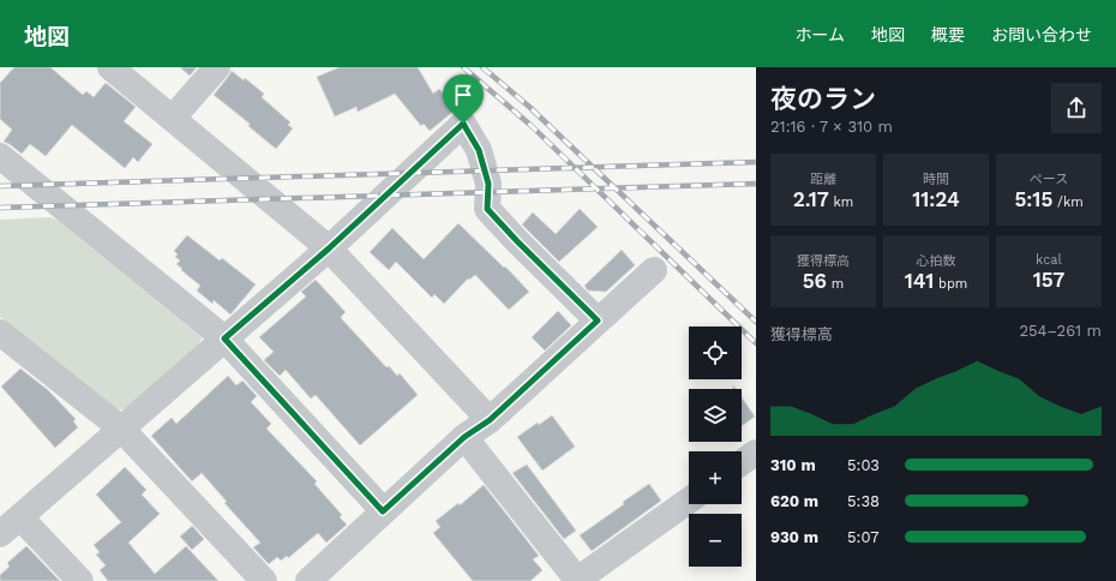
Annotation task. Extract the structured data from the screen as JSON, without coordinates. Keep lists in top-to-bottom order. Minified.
{"page":{"header":"地図","nav":["ホーム","地図","概要","お問い合わせ"],"heading":["夜のラン","21:16 · 7 × 310 m"],"stats":[["距離","2.17 km"],["時間","11:24"],["ペース","5:15 /km"],["獲得標高","56 m"],["心拍数","141 bpm"],["kcal","157"]],"chart":["獲得標高","254–261 m"],"map_buttons":["+","−"],"list":[{"name":"310 m","note":"5:03"},{"name":"620 m","note":"5:38"},{"name":"930 m","note":"5:07"}]}}
